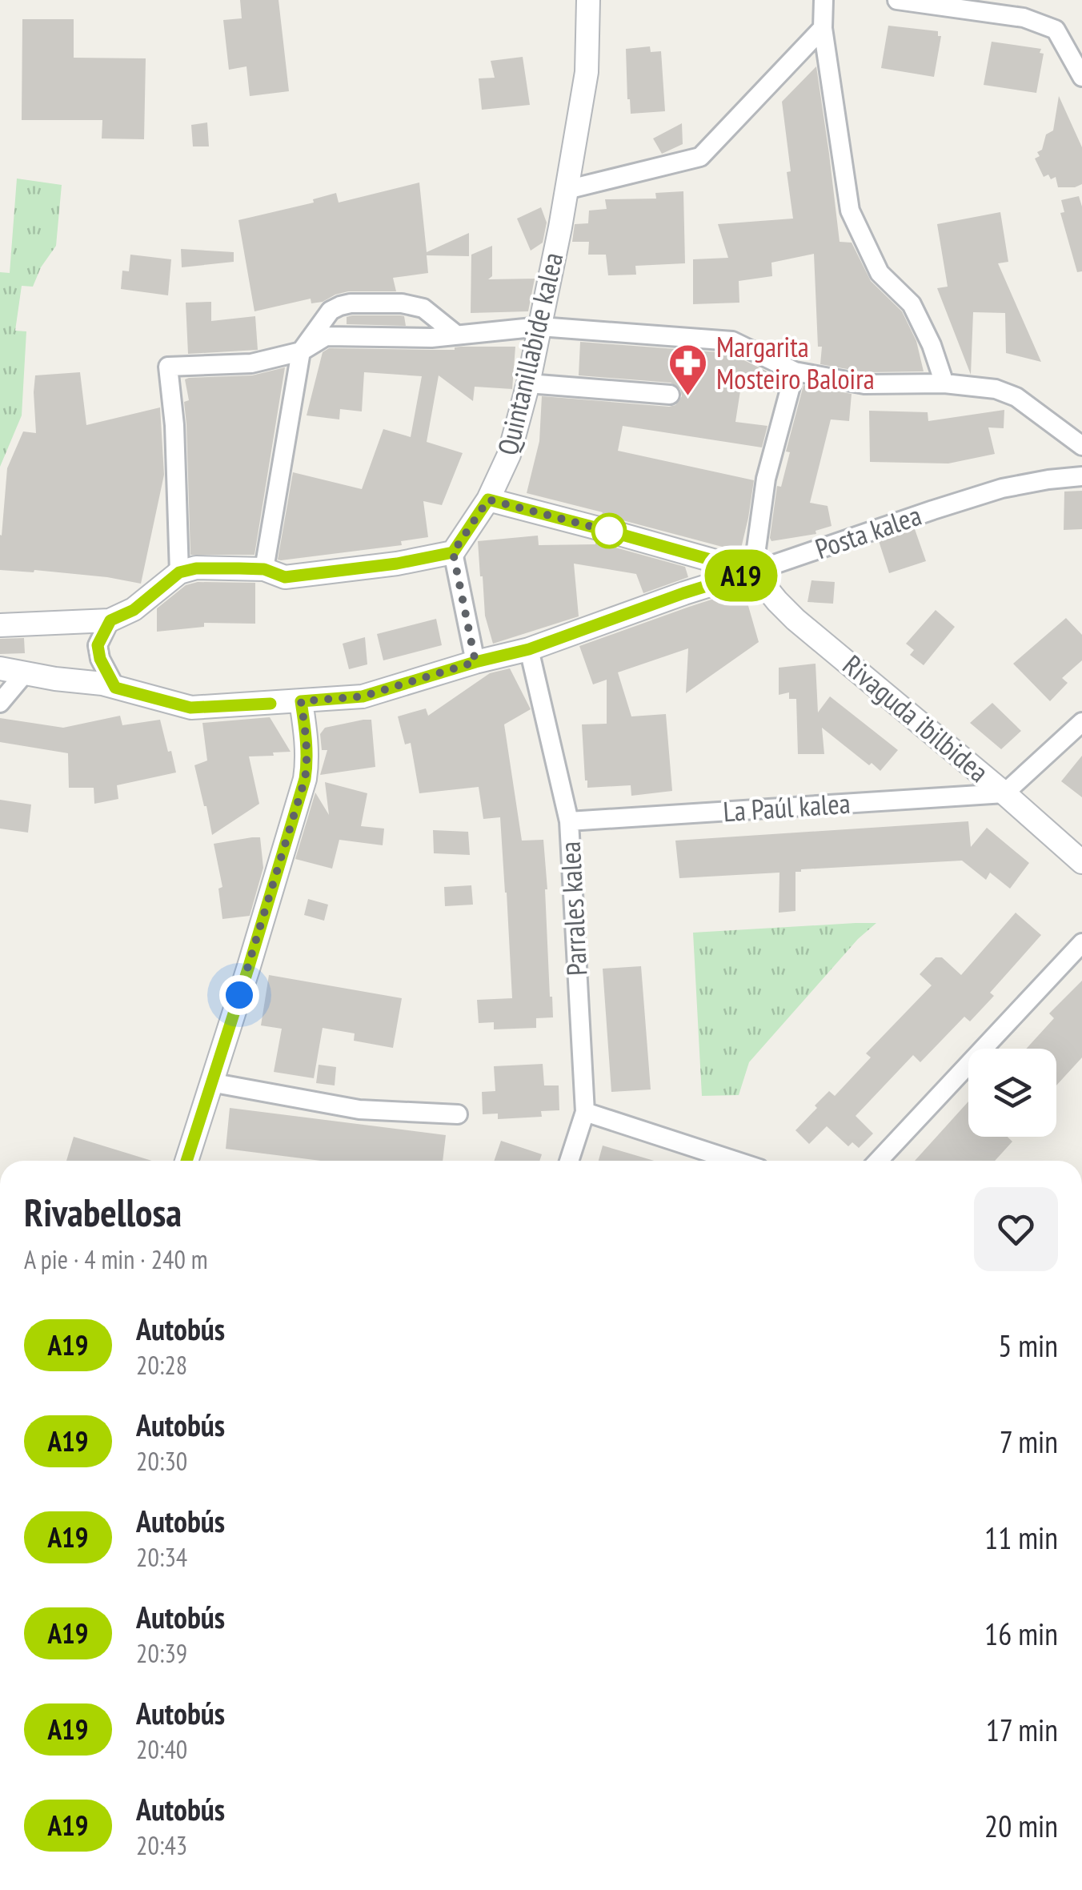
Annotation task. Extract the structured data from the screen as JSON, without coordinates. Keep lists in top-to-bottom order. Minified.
{"streets":{"street":["Quintanillabide kalea","Posta kalea","Rivaguda ibilbidea","La Paúl kalea","Parrales kalea"]},"crossings":[["Posta kalea","Rivaguda ibilbidea"],["Posta kalea","Parrales kalea"],["Rivaguda ibilbidea","La Paúl kalea"],["La Paúl kalea","Parrales kalea"]],"places":{"pharmacy":["Margarita Mosteiro Baloira"]},"lines":["bus line A19"],"page":{"on_map":"A19","heading":["Rivabellosa","A pie · 4 min · 240 m"],"list":[{"mark":"A19","name":"Autobús","note":"20:28","value":"5 min"},{"mark":"A19","name":"Autobús","note":"20:30","value":"7 min"},{"mark":"A19","name":"Autobús","note":"20:34","value":"11 min"},{"mark":"A19","name":"Autobús","note":"20:39","value":"16 min"},{"mark":"A19","name":"Autobús","note":"20:40","value":"17 min"},{"mark":"A19","name":"Autobús","note":"20:43","value":"20 min"}]}}
